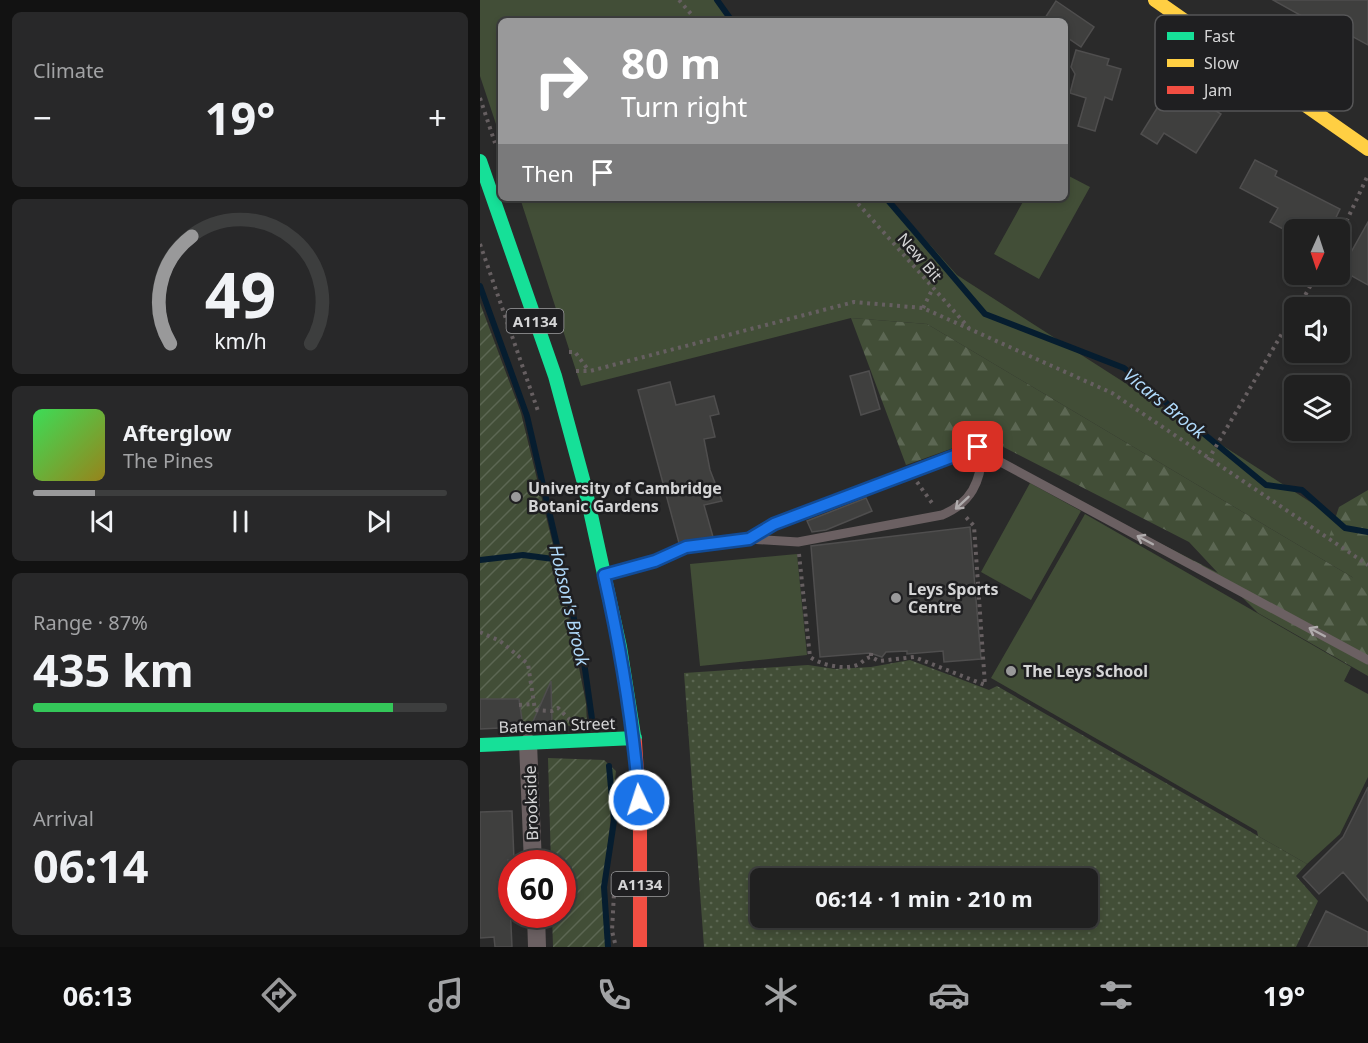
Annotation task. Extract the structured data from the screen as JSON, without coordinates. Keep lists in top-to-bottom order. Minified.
{"streets":{"main road":["A1134","Bateman Street"],"street":["Brookside"],"path":["New Bit"]},"crossings":[["A1134","Bateman Street"],["Bateman Street","Brookside"]],"water":["Vicars Brook","Hobson's Brook"],"places":["University of Cambridge Botanic Gardens","Leys Sports Centre","The Leys School"],"legend":["Fast","Slow","Jam"],"north":"bottom","page":{"tile":["Climate",["Range · 87%","435 km"],["Arrival","06:14"]],"turn":["80 m","Turn right"],"heat":["−","19°","+"],"then":"Then","song":["Afterglow","The Pines"],"limit":"60","trip":"06:14 · 1 min · 210 m","tabs":["06:13","19°"],"gauge":["49","km/h"]}}
